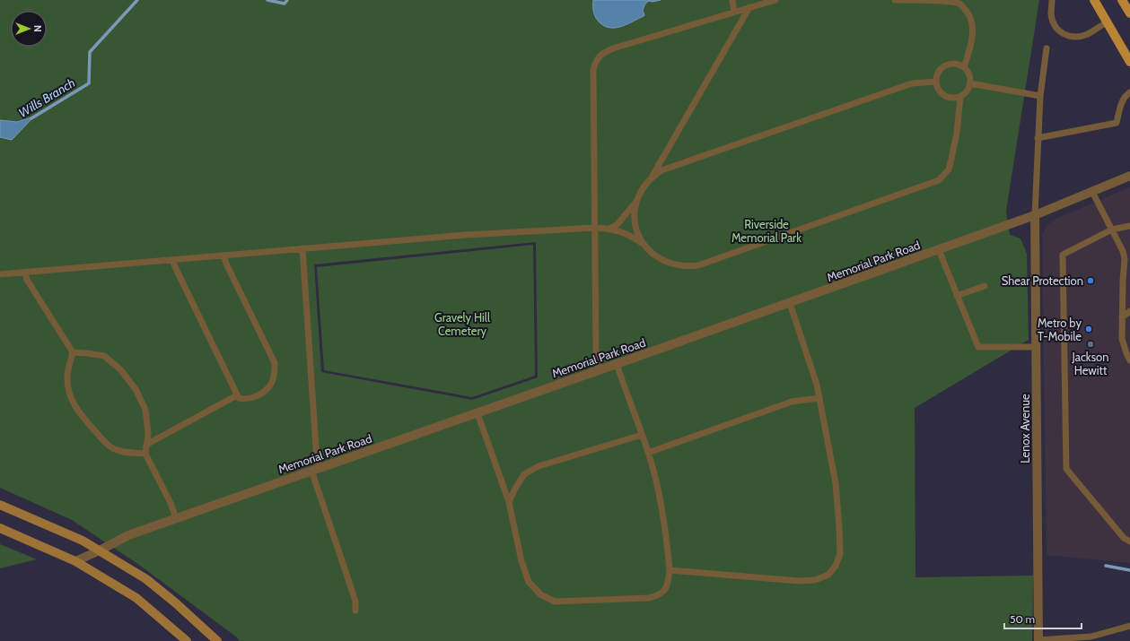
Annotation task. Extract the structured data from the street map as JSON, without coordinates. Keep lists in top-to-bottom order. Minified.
{"streets":{"street":["Memorial Park Road","Lenox Avenue"]},"crossings":[["Memorial Park Road","Lenox Avenue"]],"water":["Wills Branch"],"parks":["Riverside Memorial Park","Gravely Hill Cemetery"],"places":["Shear Protection","Metro by T-Mobile","Jackson Hewitt"],"scale_bar":"50 m","north":"right"}
